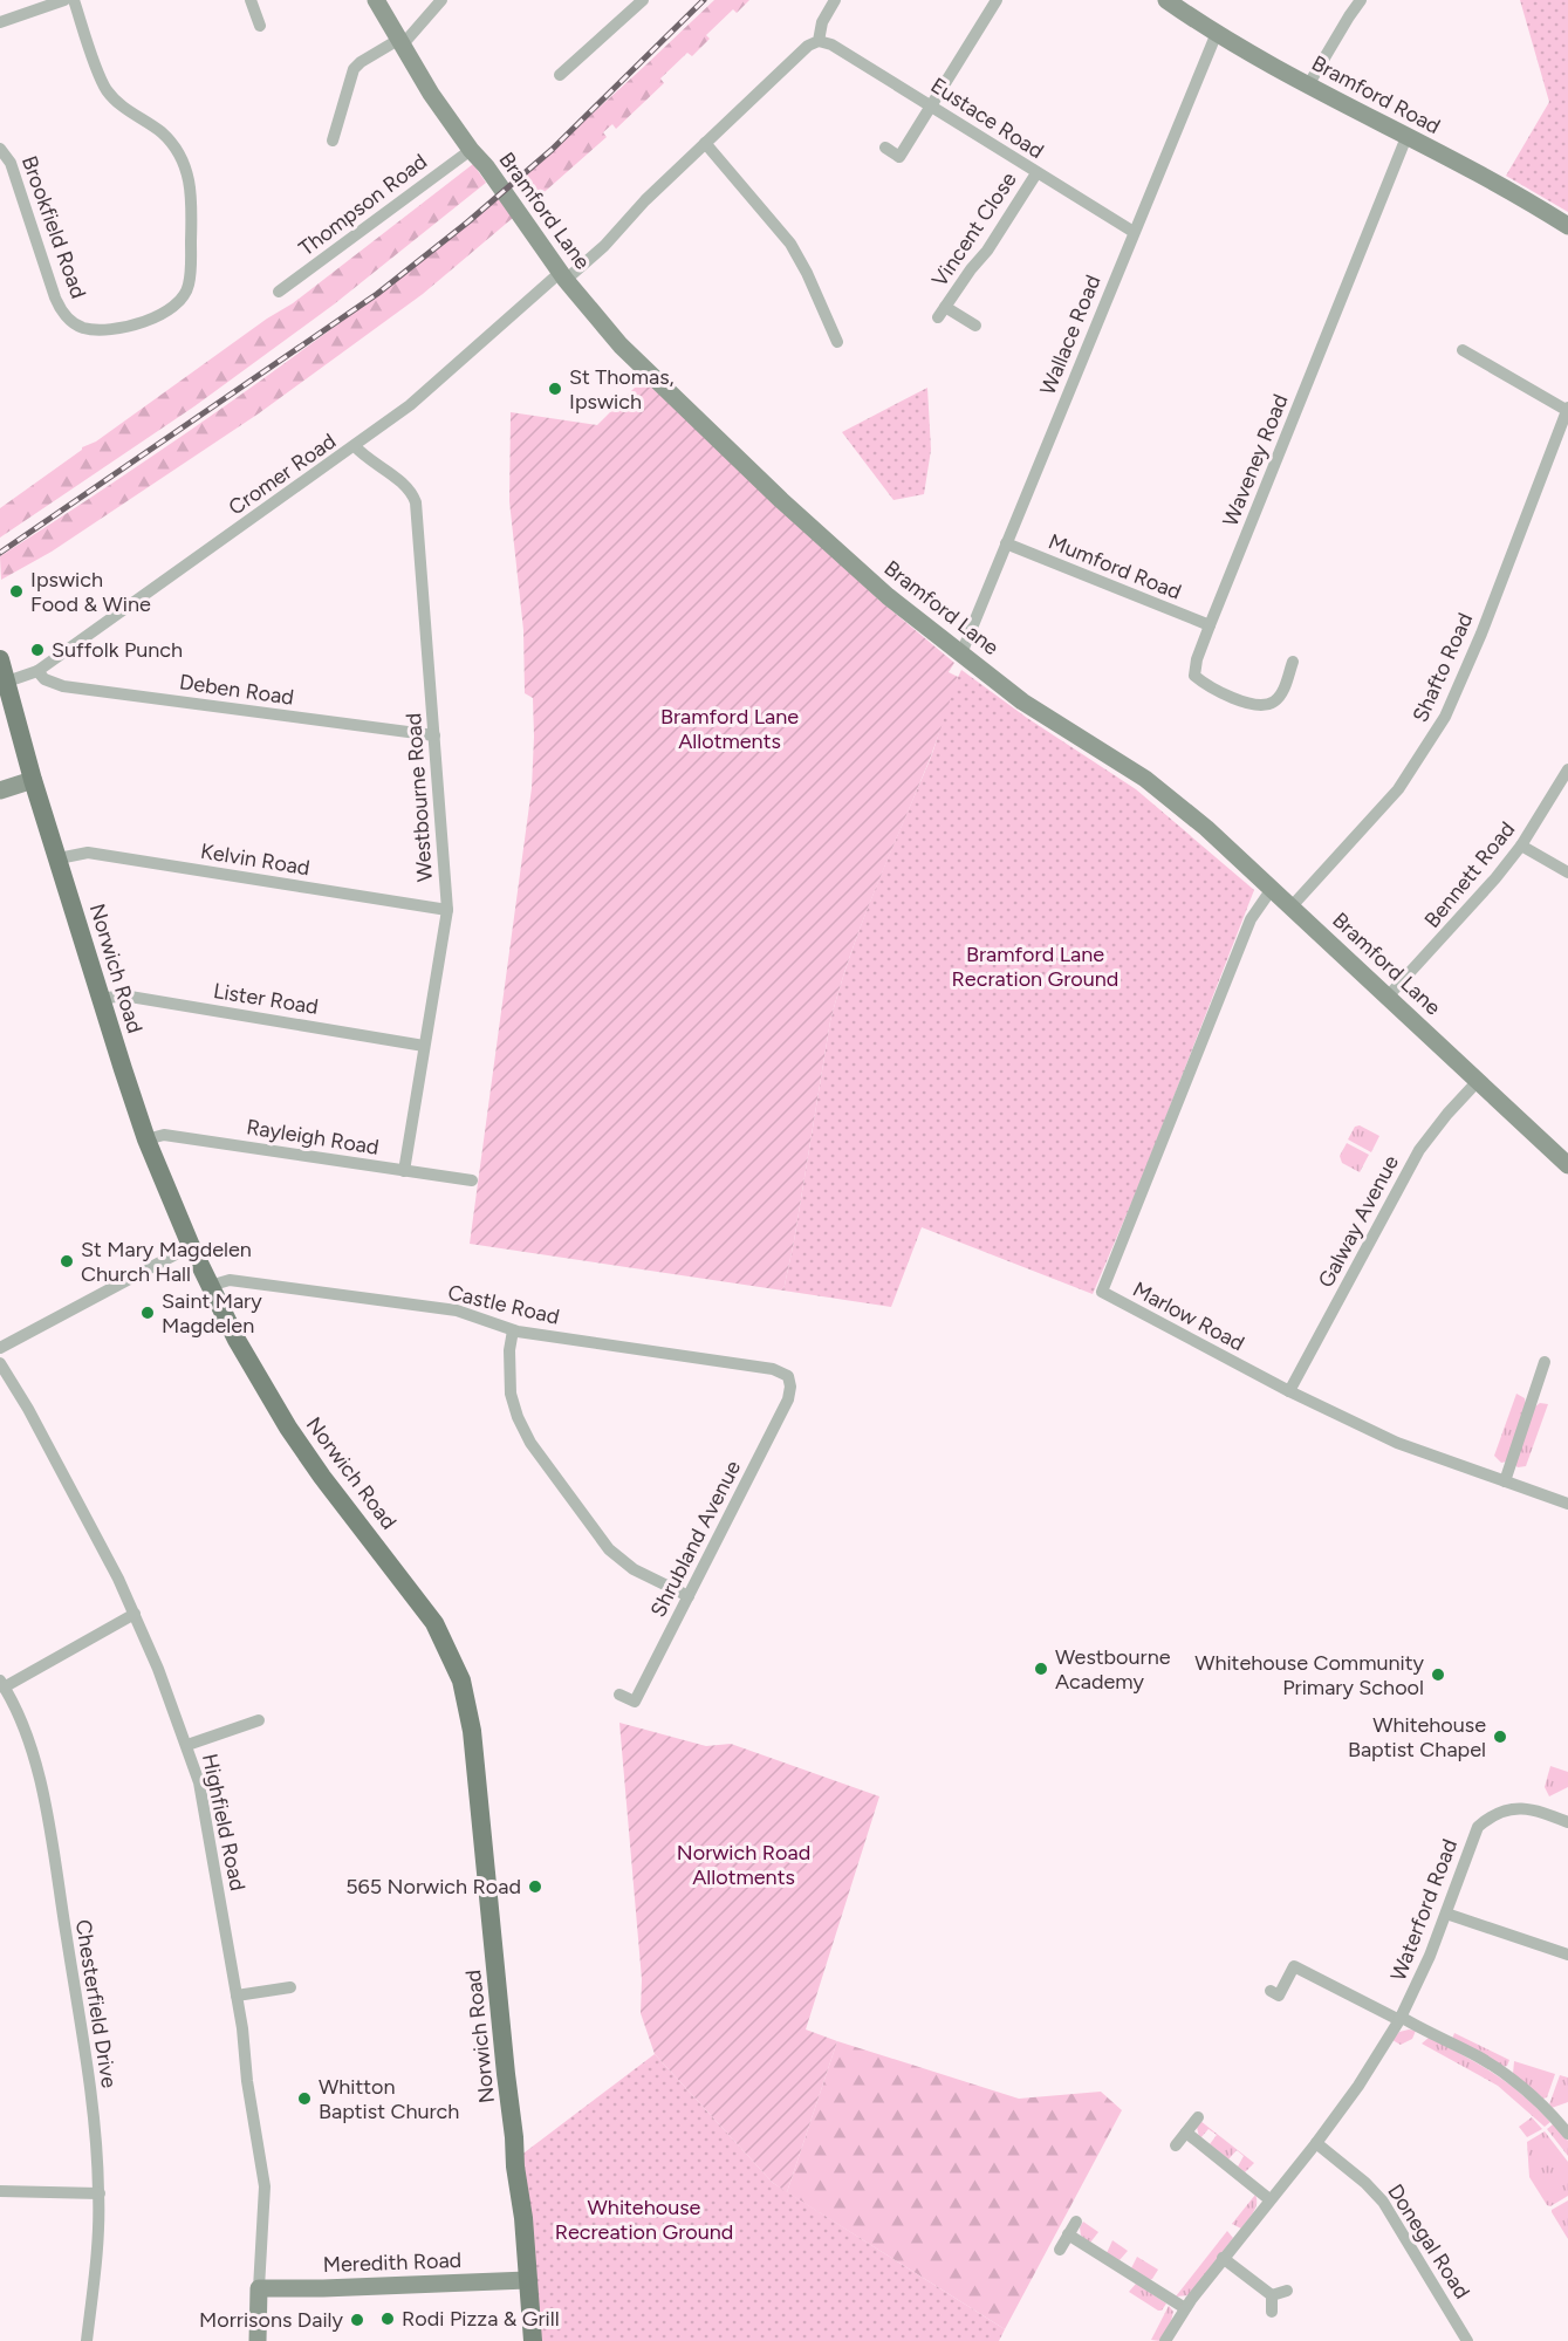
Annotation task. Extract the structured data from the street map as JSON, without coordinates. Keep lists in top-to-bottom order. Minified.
{"streets":{"main road":["Norwich Road"],"street":["Bramford Road","Eustace Road","Thompson Road","Bramford Lane","Brookfield Road","Vincent Close","Wallace Road","Waveney Road","Cromer Road","Mumford Road","Shafto Road","Deben Road","Westbourne Road","Kelvin Road","Bennett Road","Lister Road","Rayleigh Road","Galway Avenue","Castle Road","Marlow Road","Shrubland Avenue","Highfield Road","Waterford Road","Chesterfield Drive","Donegal Road","Meredith Road"]},"crossings":[["Bramford Road","Wallace Road"],["Bramford Road","Waveney Road"],["Eustace Road","Vincent Close"],["Eustace Road","Wallace Road"],["Thompson Road","Bramford Lane"],["Bramford Lane","Wallace Road"],["Bramford Lane","Cromer Road"],["Bramford Lane","Shafto Road"],["Bramford Lane","Bennett Road"],["Bramford Lane","Galway Avenue"],["Bramford Lane","Marlow Road"],["Wallace Road","Mumford Road"],["Waveney Road","Mumford Road"],["Cromer Road","Deben Road"],["Cromer Road","Westbourne Road"],["Cromer Road","Norwich Road"],["Deben Road","Westbourne Road"],["Westbourne Road","Kelvin Road"],["Westbourne Road","Lister Road"],["Westbourne Road","Rayleigh Road"],["Kelvin Road","Norwich Road"],["Norwich Road","Lister Road"],["Norwich Road","Rayleigh Road"],["Norwich Road","Castle Road"],["Norwich Road","Meredith Road"],["Galway Avenue","Marlow Road"],["Castle Road","Shrubland Avenue"],["Highfield Road","Meredith Road"],["Waterford Road","Donegal Road"]],"parks":["Bramford Lane Allotments","Bramford Lane Recration Ground","Norwich Road Allotments","Whitehouse Recreation Ground"],"places":["St Thomas, Ipswich","Ipswich Food & Wine","Suffolk Punch","St Mary Magdelen Church Hall","Saint Mary Magdelen","Westbourne Academy","Whitehouse Community Primary School","Whitehouse Baptist Chapel","565 Norwich Road","Whitton Baptist Church","Rodi Pizza & Grill","Morrisons Daily"]}
